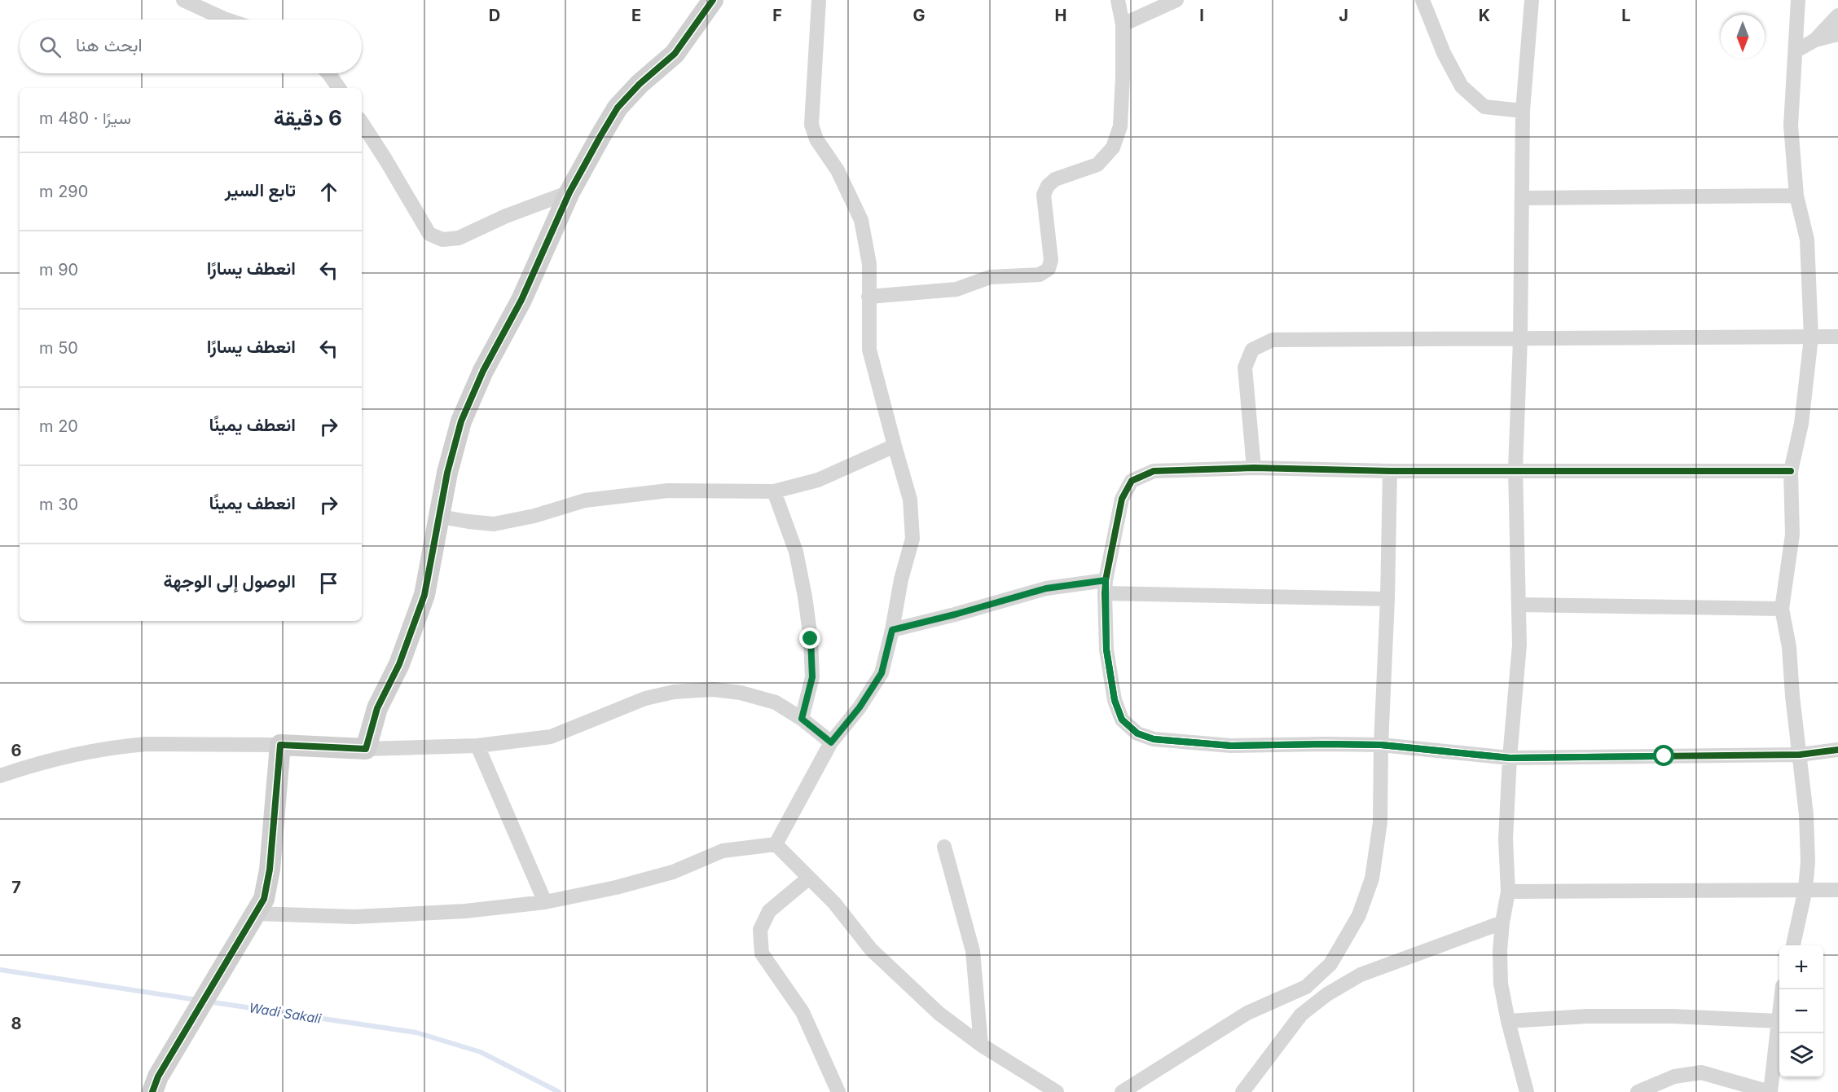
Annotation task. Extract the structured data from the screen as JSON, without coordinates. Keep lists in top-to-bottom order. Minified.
{"water":["Wadi Sakali"],"north":"bottom","page":{"search":"ابحث هنا","heading":["6 دقيقة","سيرًا · 480 m"],"list":[["تابع السير","290 m"],["انعطف يسارًا","90 m"],["انعطف يسارًا","50 m"],["انعطف يمينًا","20 m"],["انعطف يمينًا","30 m"],"الوصول إلى الوجهة"],"map_buttons":["+","−"]},"grid":{"columns":["D","E","F","G","H","I","J","K","L"],"rows":["6","7","8"]}}
